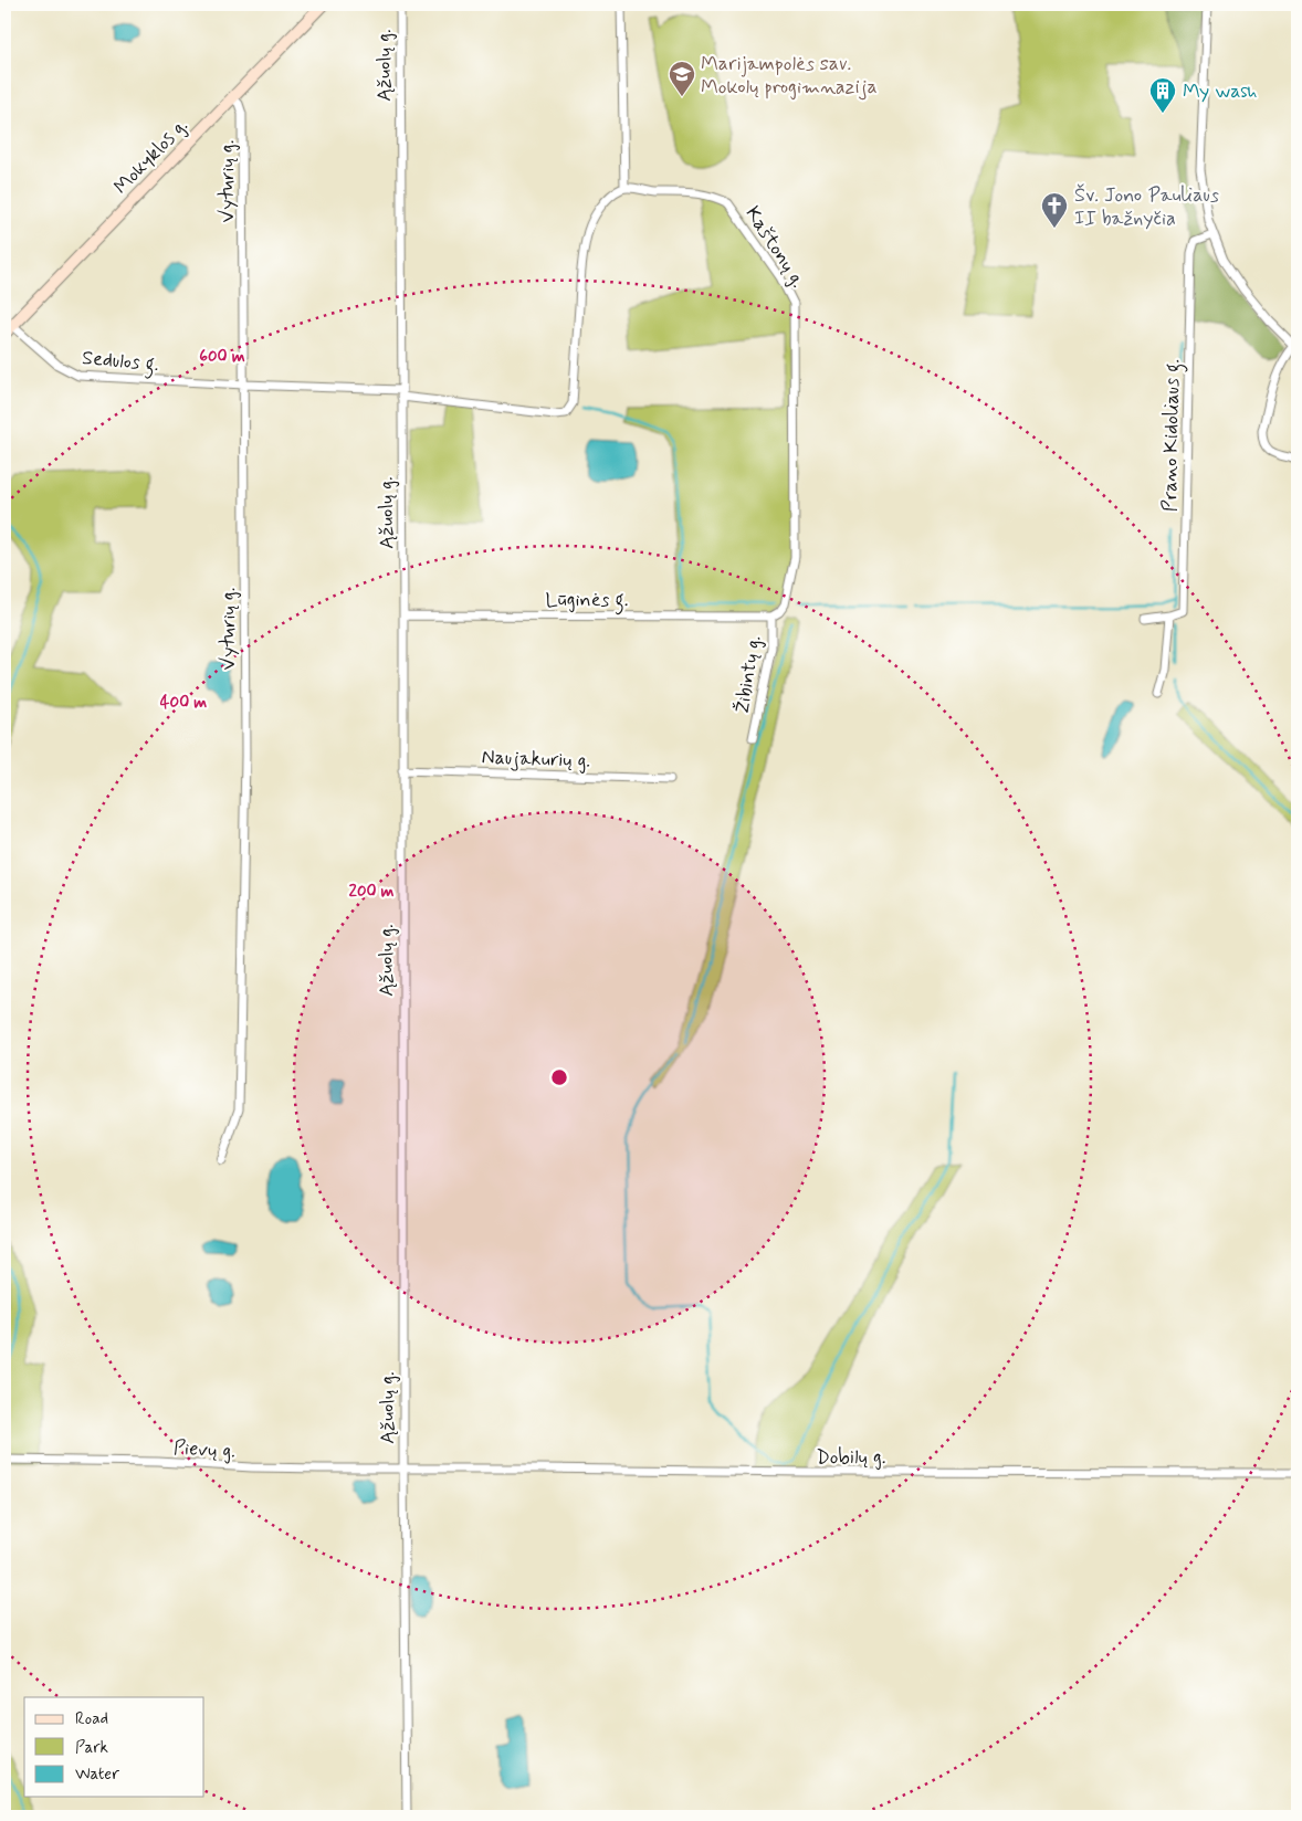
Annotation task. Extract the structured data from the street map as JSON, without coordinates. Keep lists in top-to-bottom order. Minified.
{"streets":{"main road":["Mokyklos g."],"street":["Ąžuolų g.","Vyturių g.","Kaštonų g.","Sedulos g.","Prano Kidoliaus g.","Lūginės g.","Žibintų g.","Naujakurių g.","Pievų g.","Dobilų g."]},"crossings":[["Ąžuolų g.","Sedulos g."],["Ąžuolų g.","Lūginės g."],["Ąžuolų g.","Naujakurių g."],["Ąžuolų g.","Pievų g."],["Ąžuolų g.","Dobilų g."],["Mokyklos g.","Vyturių g."],["Mokyklos g.","Sedulos g."],["Vyturių g.","Sedulos g."],["Kaštonų g.","Lūginės g."],["Kaštonų g.","Žibintų g."],["Lūginės g.","Žibintų g."],["Pievų g.","Dobilų g."]],"places":{"school or university":["Marijampolės sav. Mokolų progimnazija"],"building":["My wash"],"church":["Šv. Jono Pauliaus II bažnyčia"]},"legend":["Road","Park","Water"],"rings":["600 m","400 m","200 m"]}
